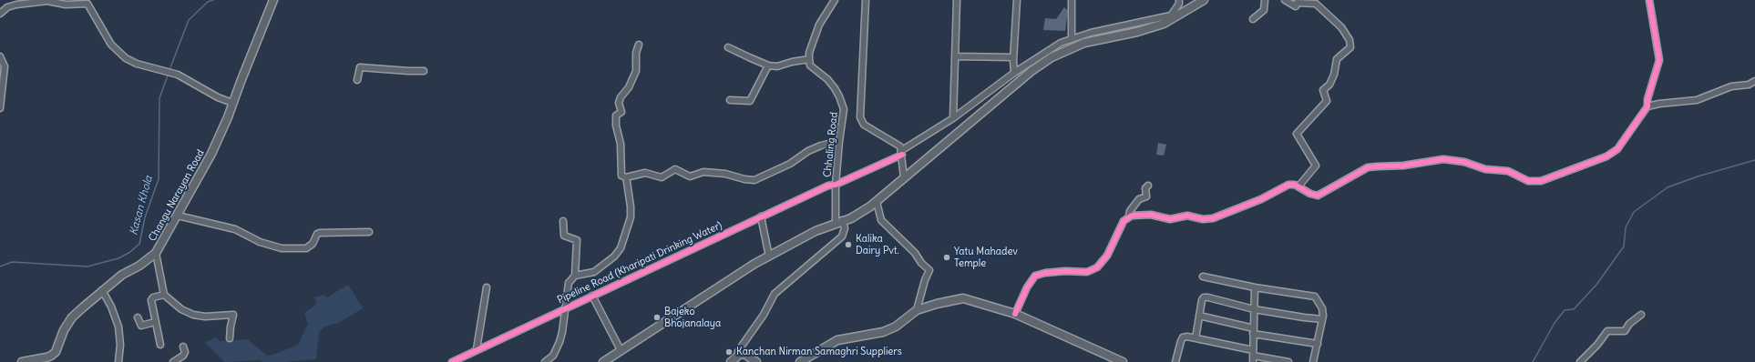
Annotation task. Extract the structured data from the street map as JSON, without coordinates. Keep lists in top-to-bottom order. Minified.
{"streets":{"main road":["Changu Narayan Road"],"street":["Chhaling Road","Pipeline Road (Kharipati Drinking Water)"]},"crossings":[["Chhaling Road","Pipeline Road (Kharipati Drinking Water)"]],"water":["Kasan Khola"],"places":["Kalika Dairy Pvt.","Yatu Mahadev Temple","Bajeko Bhojanalaya","Kanchan Nirman Samaghri Suppliers"]}
